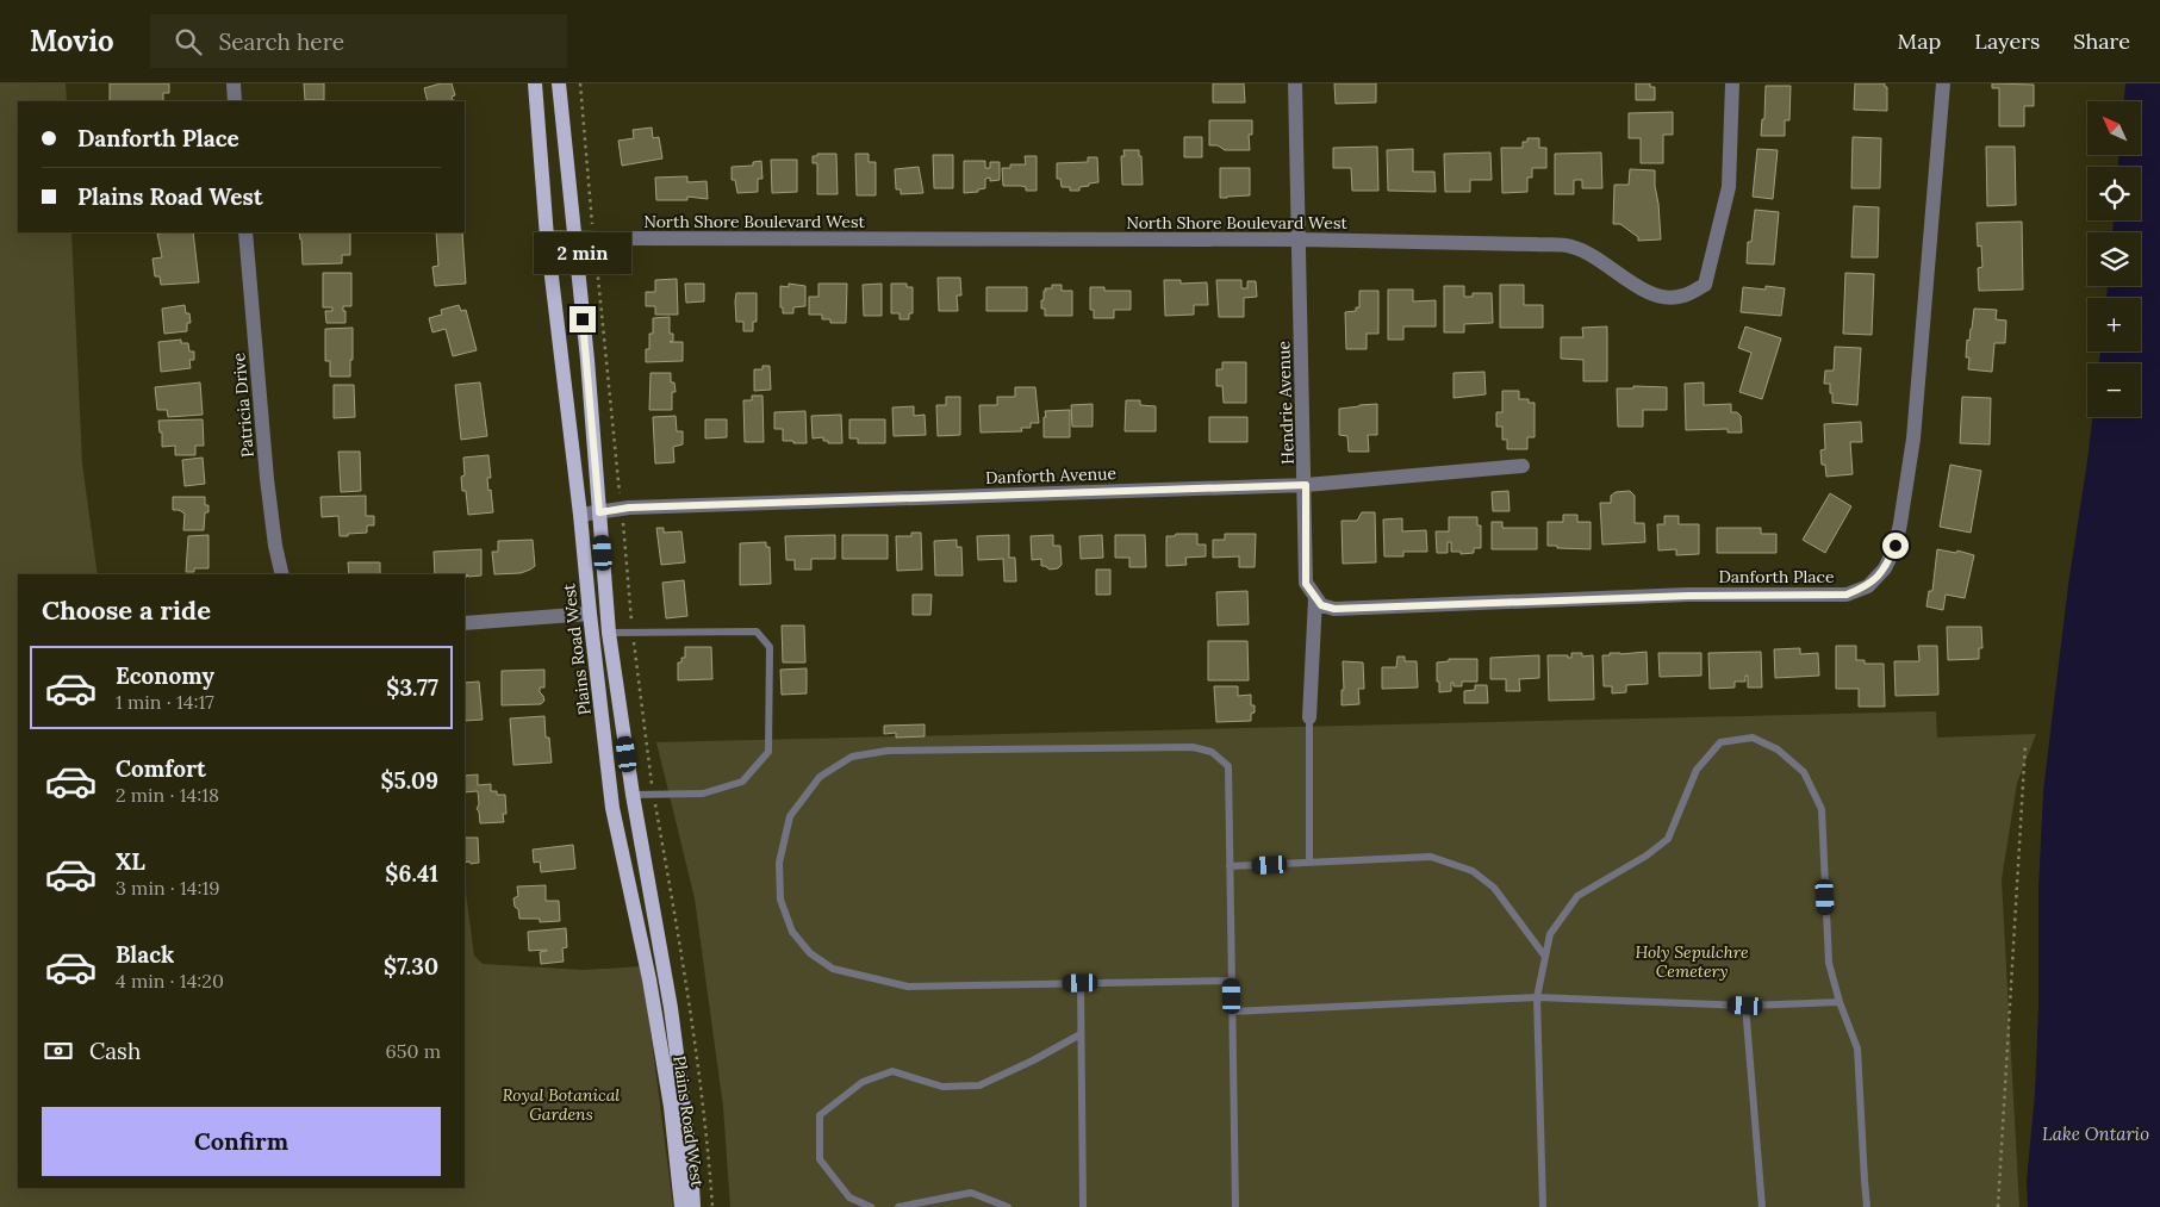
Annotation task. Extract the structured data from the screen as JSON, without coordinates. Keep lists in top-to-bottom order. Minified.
{"streets":{"main road":["Plains Road West"],"street":["North Shore Boulevard West","Hendrie Avenue","Patricia Drive","Danforth Avenue","Danforth Place"]},"crossings":[["North Shore Boulevard West","Hendrie Avenue"],["North Shore Boulevard West","Plains Road West"],["Hendrie Avenue","Danforth Avenue"],["Hendrie Avenue","Danforth Place"],["Danforth Avenue","Plains Road West"]],"water":["Lake Ontario"],"parks":["Holy Sepulchre Cemetery","Royal Botanical Gardens"],"north":"top left","page":{"header":"Movio","search":"Search here","nav":["Map","Layers","Share"],"map_buttons":["+","−"],"banner":["Danforth Place","Plains Road West"],"bubble":"2 min","heading":"Choose a ride","list":[{"name":"Economy","note":"1 min · 14:17","value":"$3.77"},{"name":"Comfort","note":"2 min · 14:18","value":"$5.09"},{"name":"XL","note":"3 min · 14:19","value":"$6.41"},{"name":"Black","note":"4 min · 14:20","value":"$7.30"}],"pay":["Cash","650 m"],"buttons":"Confirm"}}
